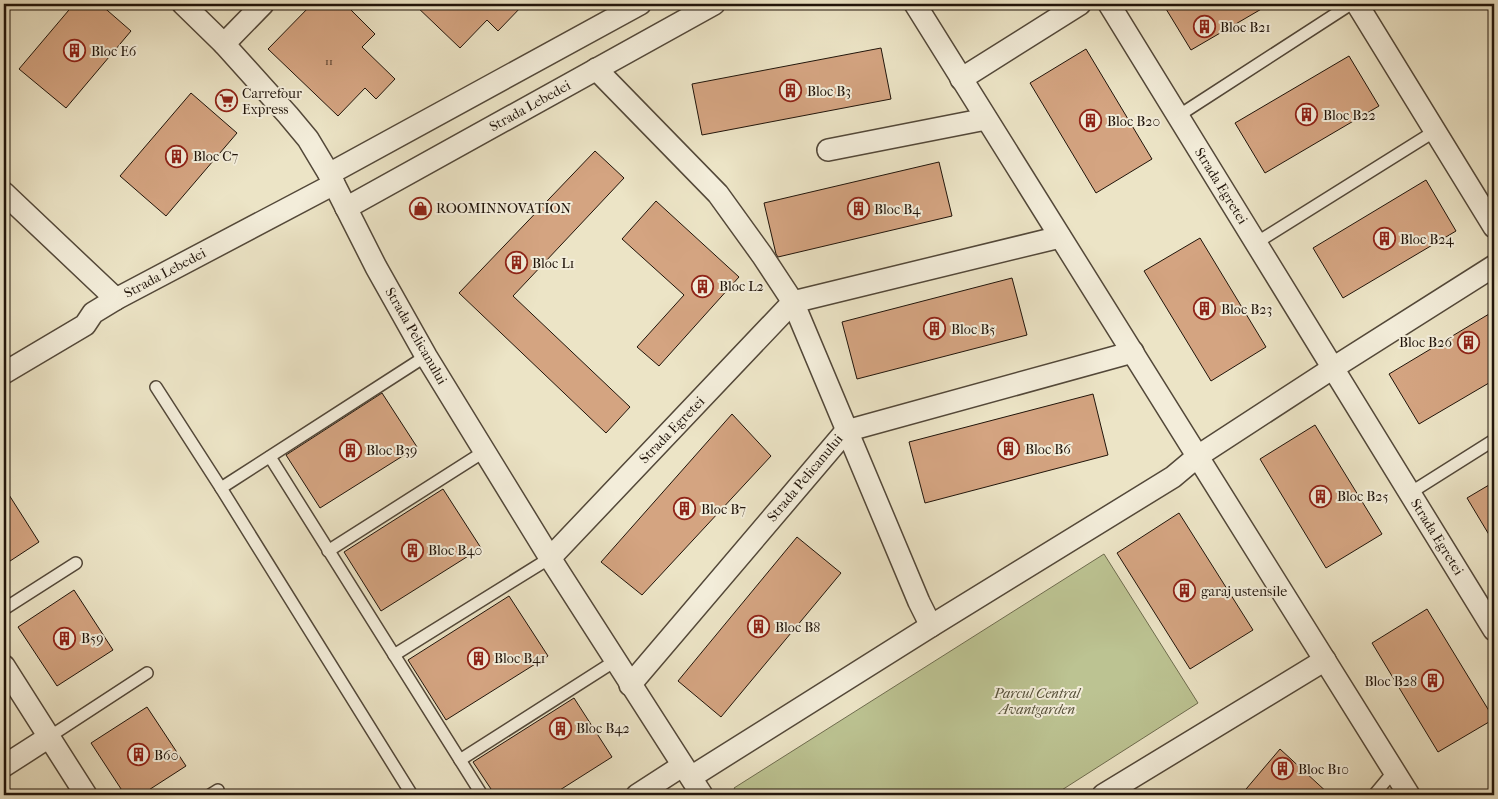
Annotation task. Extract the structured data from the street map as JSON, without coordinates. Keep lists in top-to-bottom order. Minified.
{"streets":{"street":["Strada Lebedei","Strada Egretei","Strada Pelicanului"]},"crossings":[["Strada Lebedei","Strada Pelicanului"],["Strada Egretei","Strada Pelicanului"]],"parks":["Parcul Central Avantgarden"],"places":{"building":["Bloc B21","Bloc E6","Bloc B3","Bloc B22","Bloc B20","Bloc C7","Bloc B4","Bloc B24","Bloc L1","Bloc L2","Bloc B23","Bloc B5","Bloc B26","Bloc B6","Bloc B39","Bloc B25","Bloc B7","Bloc B40","garaj ustensile","Bloc B8","B59","Bloc B41","Bloc B28","Bloc B42","B60","Bloc B10"],"supermarket":["Carrefour Express"],"shop":["ROOMINNOVATION"]},"house_numbers":["11"]}
